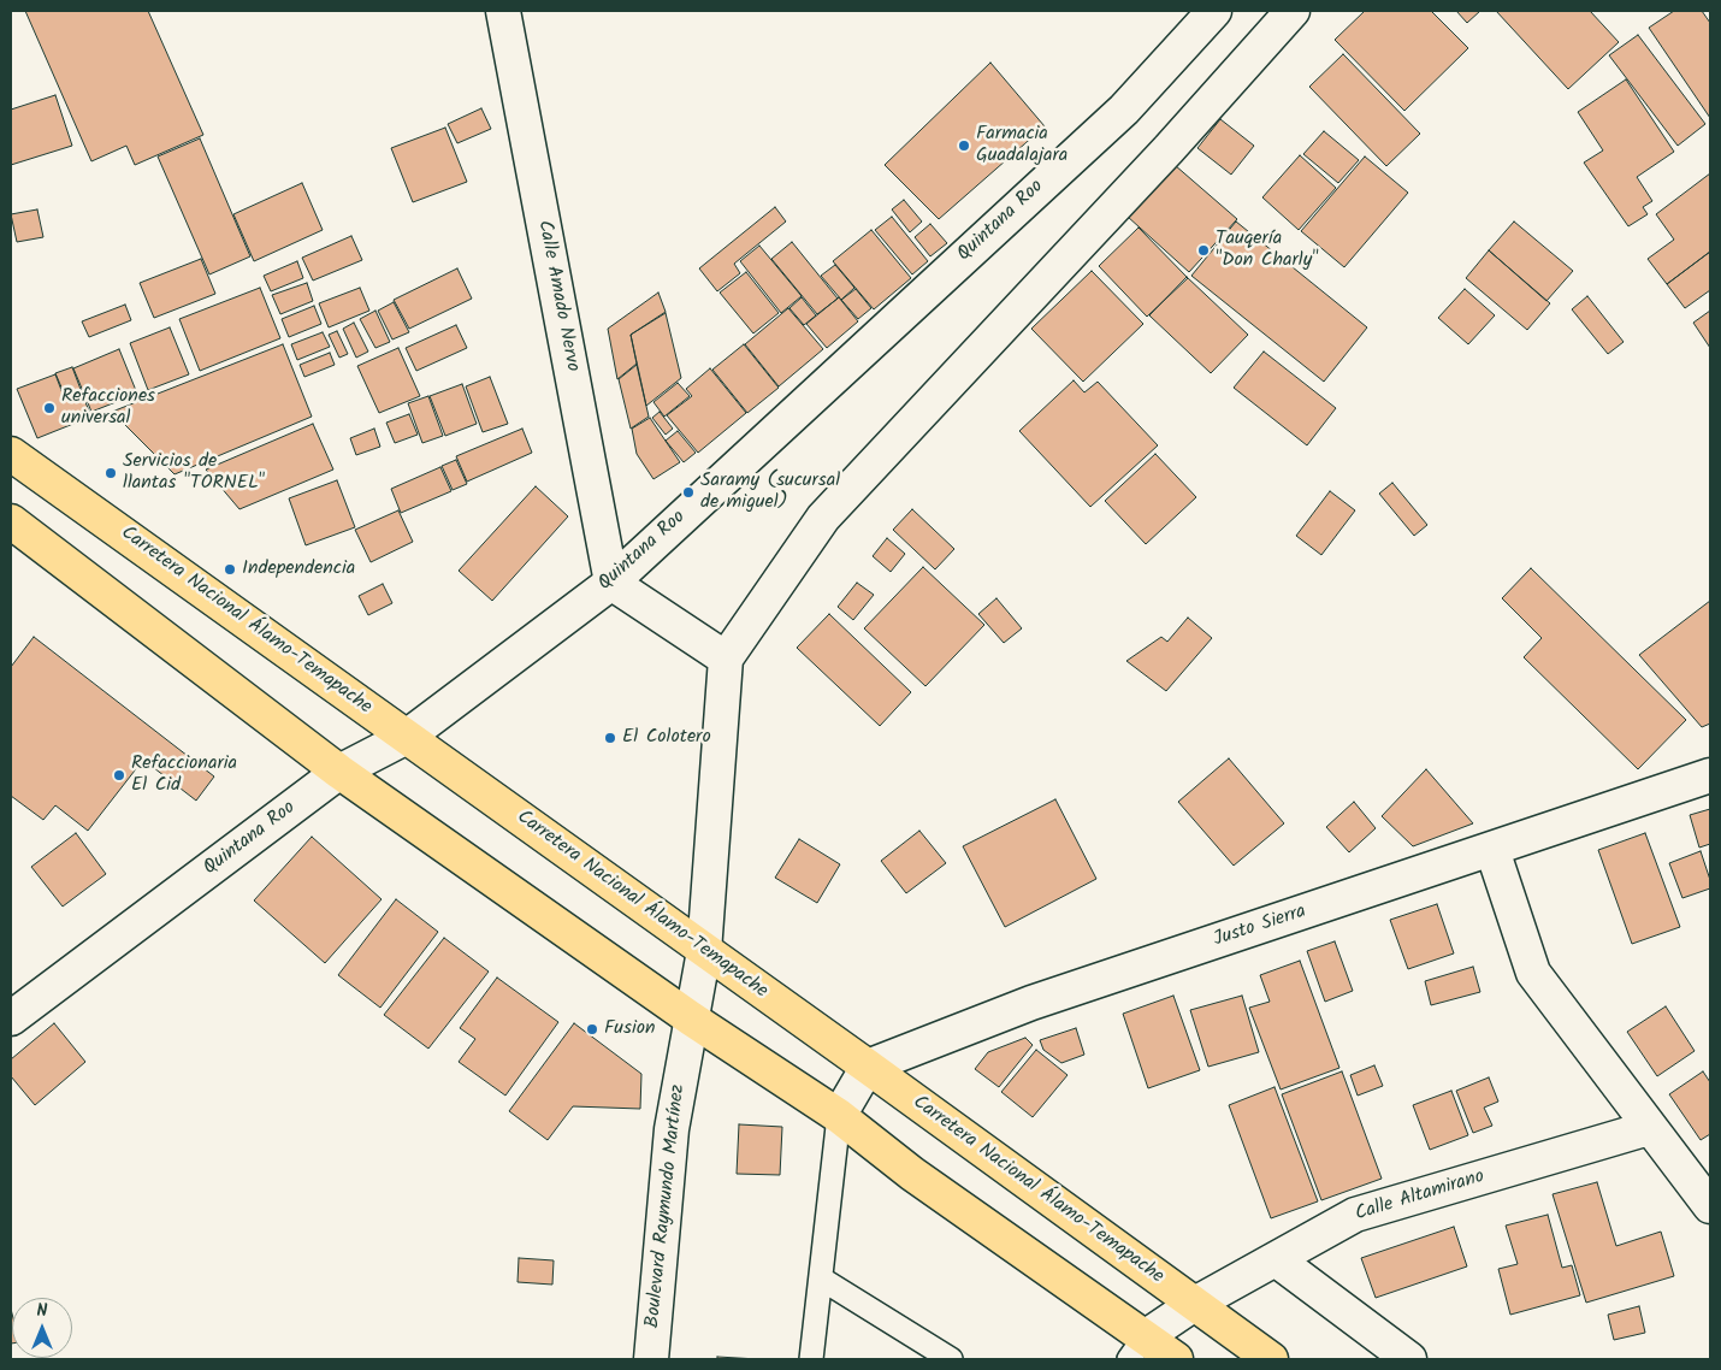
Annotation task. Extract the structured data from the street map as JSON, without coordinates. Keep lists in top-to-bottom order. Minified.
{"streets":{"main road":["Carretera Nacional Álamo-Temapache"],"street":["Quintana Roo","Calle Amado Nervo","Justo Sierra","Calle Altamirano","Boulevard Raymundo Martínez"]},"crossings":[["Quintana Roo","Calle Amado Nervo"],["Quintana Roo","Carretera Nacional Álamo-Temapache"],["Carretera Nacional Álamo-Temapache","Justo Sierra"],["Carretera Nacional Álamo-Temapache","Calle Altamirano"]],"places":["Farmacia Guadalajara","Tauqería \"Don Charly\"","Refacciones universal","Servicios de llantas \"TORNEL\"","Saramy (sucursal de miguel)","Independencia","El Colotero","Refaccionaria El Cid","Fusion"],"north":"top"}
